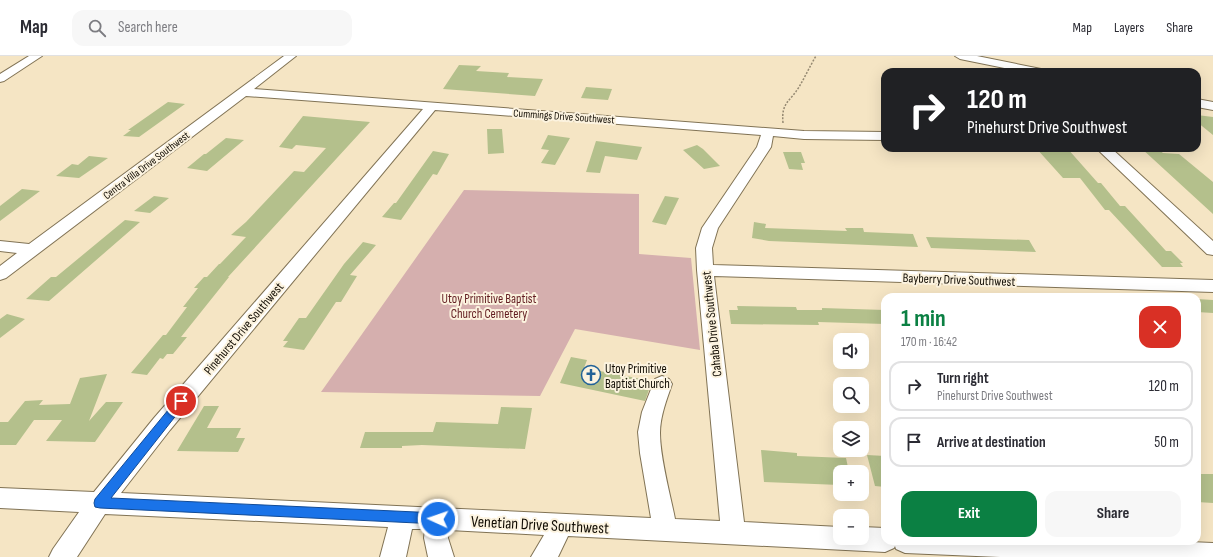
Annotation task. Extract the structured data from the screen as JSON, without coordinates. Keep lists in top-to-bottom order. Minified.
{"streets":{"street":["Cummings Drive Southwest","Centra Villa Drive Southwest","Bayberry Drive Southwest","Cahaba Drive Southwest","Pinehurst Drive Southwest","Venetian Drive Southwest"]},"crossings":[["Cummings Drive Southwest","Centra Villa Drive Southwest"],["Cummings Drive Southwest","Cahaba Drive Southwest"],["Cummings Drive Southwest","Pinehurst Drive Southwest"],["Bayberry Drive Southwest","Cahaba Drive Southwest"],["Cahaba Drive Southwest","Venetian Drive Southwest"],["Pinehurst Drive Southwest","Venetian Drive Southwest"]],"parks":["Utoy Primitive Baptist Church Cemetery"],"places":{"church":["Utoy Primitive Baptist Church"]},"page":{"header":"Map","search":"Search here","nav":["Map","Layers","Share"],"turn":["120 m","Pinehurst Drive Southwest"],"heading":["1 min","170 m · 16:42"],"map_buttons":["+","−"],"list":[{"name":"Turn right","note":"Pinehurst Drive Southwest","value":"120 m"},{"name":"Arrive at destination","value":"50 m"}],"buttons":["Exit","Share"]}}
